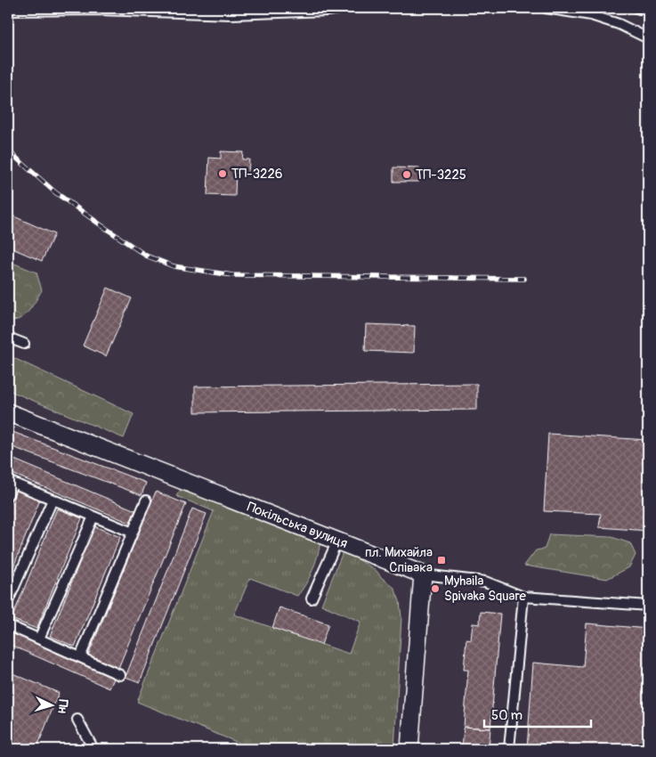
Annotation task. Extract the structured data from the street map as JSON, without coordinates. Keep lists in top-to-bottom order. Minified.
{"streets":{"street":["Покільська вулиця"]},"places":{"other":["ТП-3226","ТП-3225","Myhaila Spivaka Square"],"transit":["пл. Михайла Співака"]},"scale_bar":"50 m","north":"right"}
